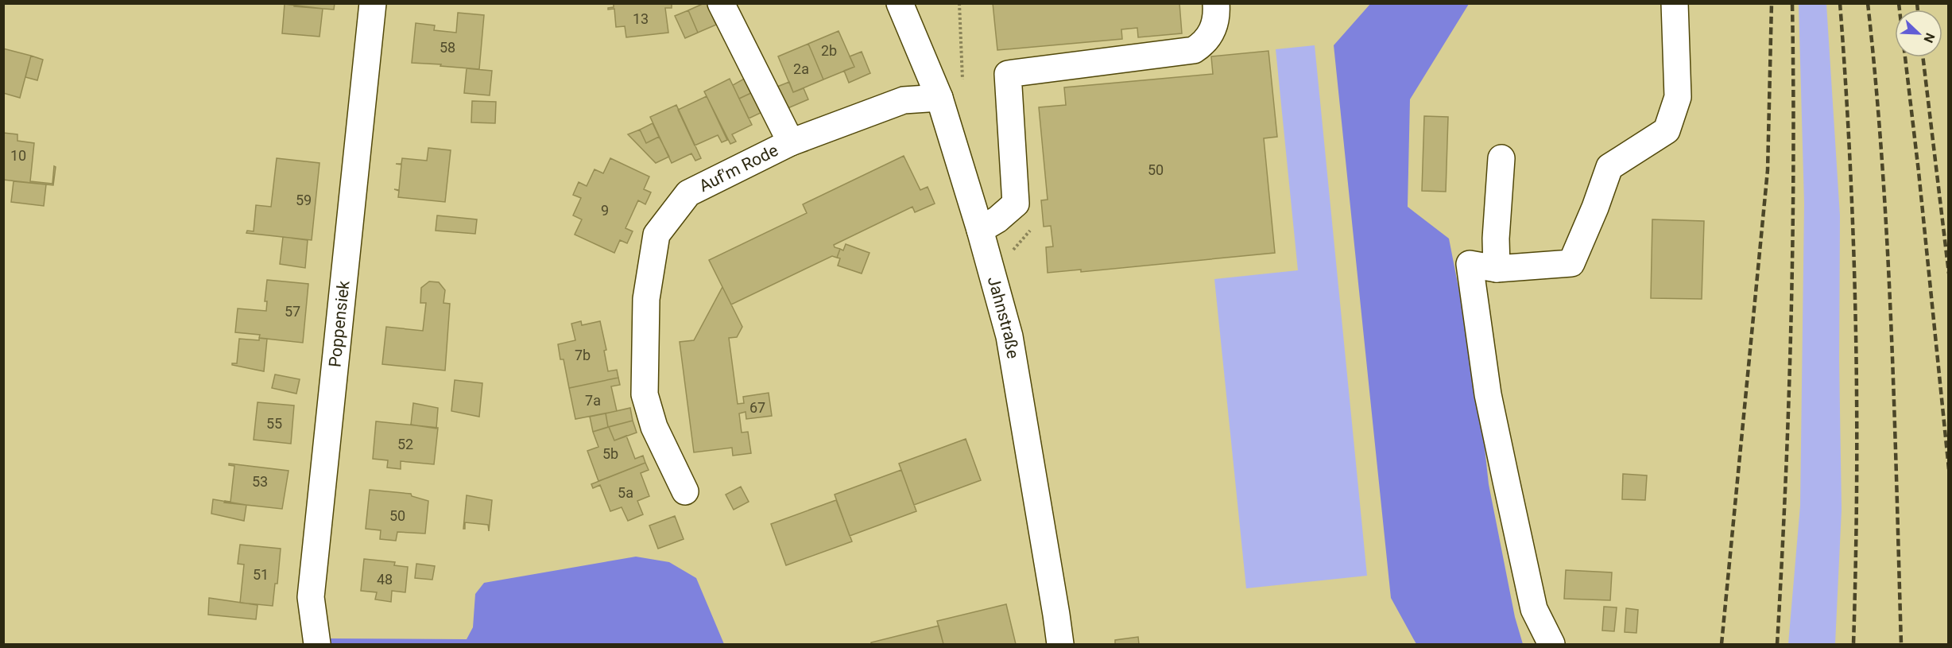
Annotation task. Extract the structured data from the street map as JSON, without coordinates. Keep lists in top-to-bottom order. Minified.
{"streets":{"street":["Auf'm Rode","Jahnstraße","Poppensiek"]},"crossings":[["Auf'm Rode","Jahnstraße"]],"house_numbers":["13","58","2b","2a","10","50","59","9","57","7b","7a","67","55","52","5b","53","5a","50","51","48"],"north":"bottom right"}
